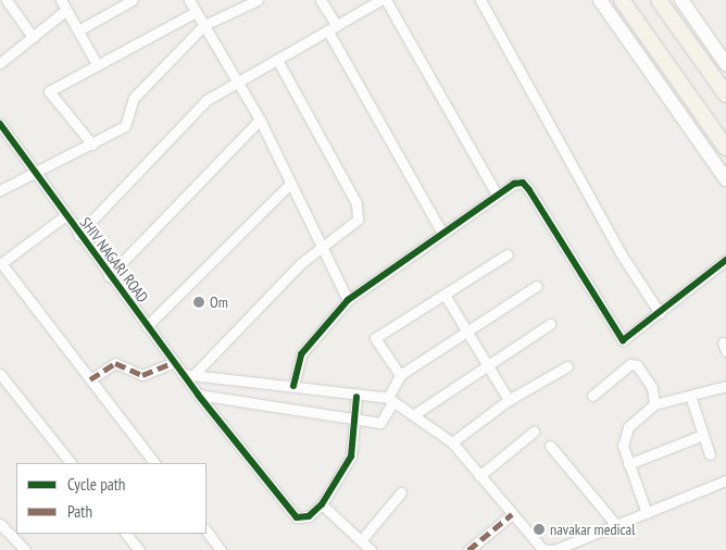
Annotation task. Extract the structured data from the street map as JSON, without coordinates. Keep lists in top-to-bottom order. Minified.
{"streets":{"street":["SHIV NAGARI ROAD"]},"places":["Om","navakar medical"],"legend":["Cycle path","Path"]}
